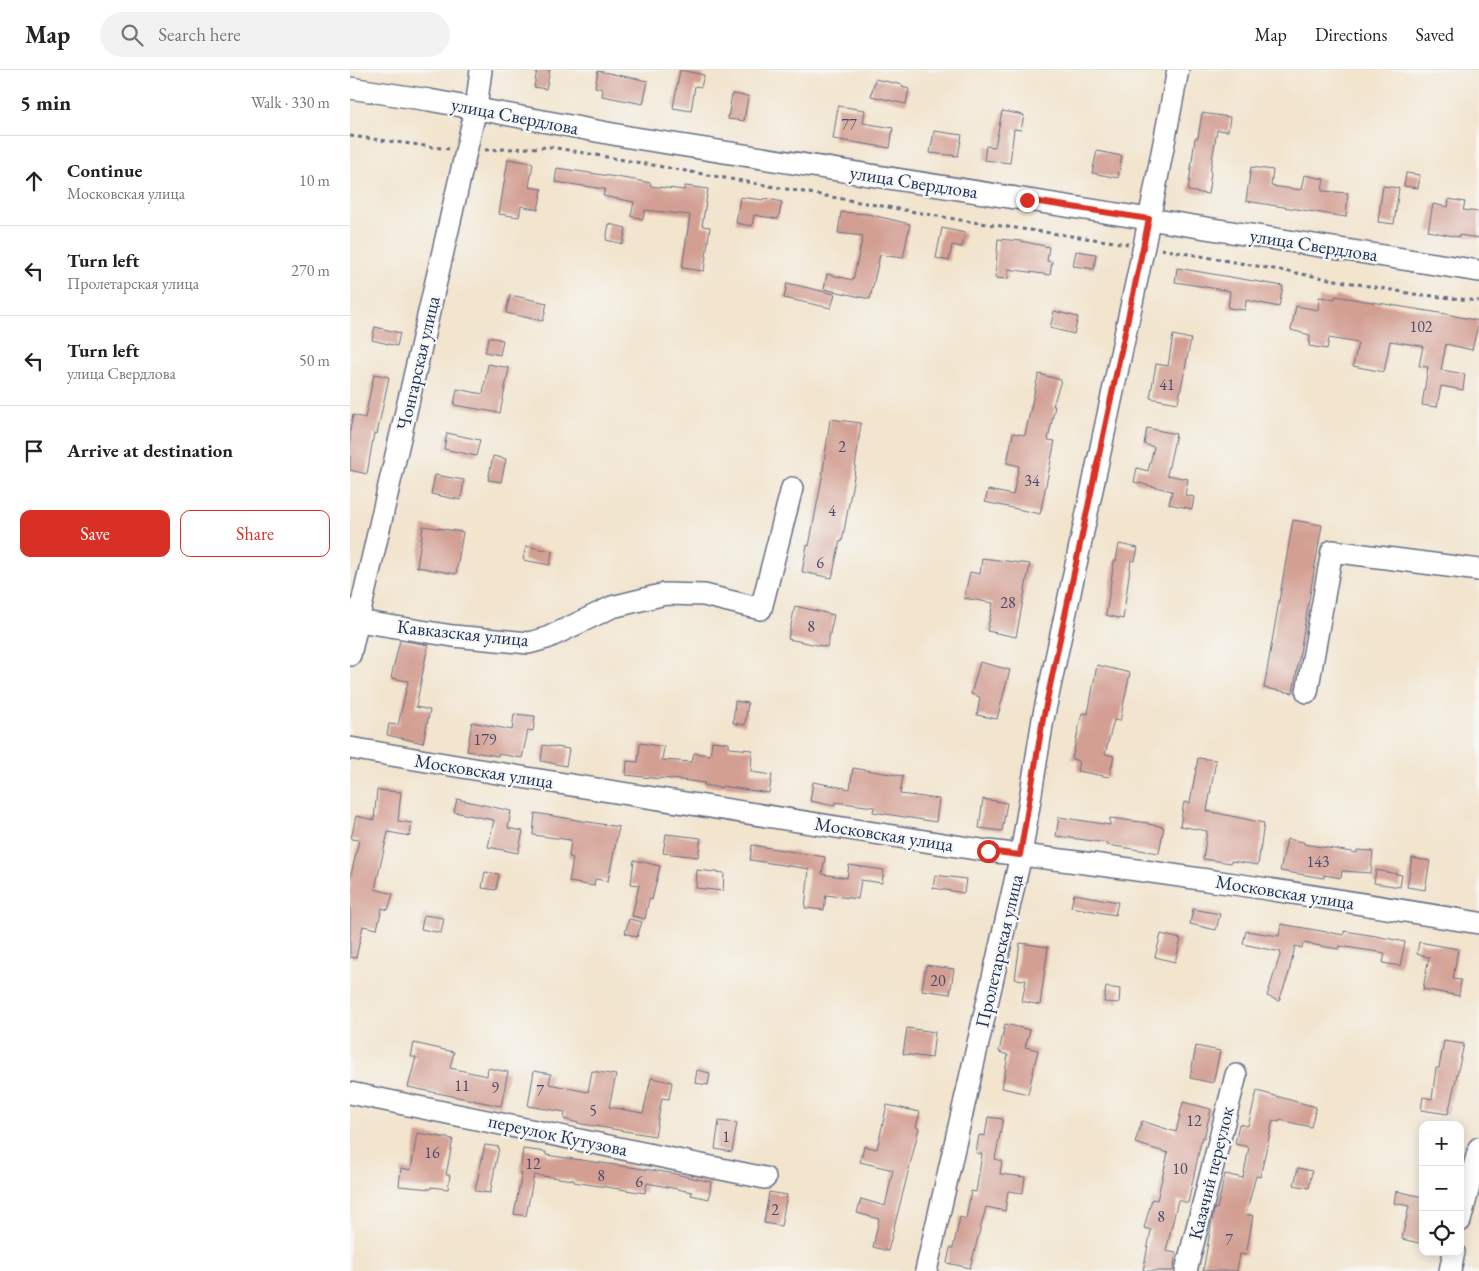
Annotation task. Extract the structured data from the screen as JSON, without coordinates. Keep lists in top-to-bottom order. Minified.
{"streets":{"street":["улица Свердлова","Чонгарская улица","Кавказская улица","Московская улица","Пролетарская улица","переулок Кутузова","Казачий переулок"]},"crossings":[["улица Свердлова","Чонгарская улица"],["улица Свердлова","Пролетарская улица"],["Чонгарская улица","Кавказская улица"],["Московская улица","Пролетарская улица"]],"house_numbers":["77","102","41","2","34","4","6","28","8","179","143","20","11","9","7","5","12","1","16","12","10","8","6","2","8","7"],"page":{"header":"Map","search":"Search here","nav":["Map","Directions","Saved"],"heading":["5 min","Walk · 330 m"],"list":[["Continue","Московская улица","10 m"],["Turn left","Пролетарская улица","270 m"],["Turn left","улица Свердлова","50 m"],"Arrive at destination"],"buttons":["Save","Share"],"map_buttons":["+","−"]}}
